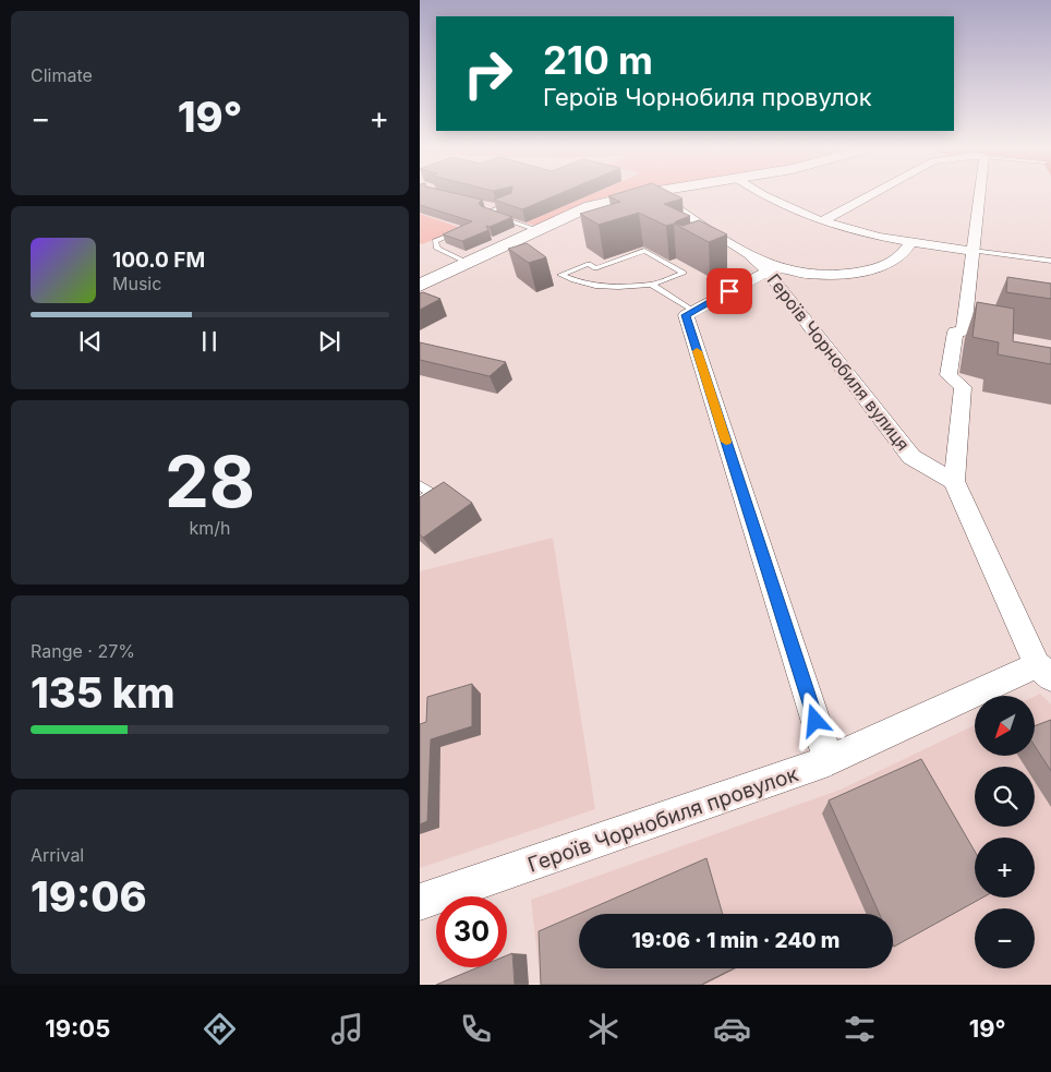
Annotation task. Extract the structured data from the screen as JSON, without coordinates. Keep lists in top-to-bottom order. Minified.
{"streets":{"street":["Героїв Чорнобиля вулиця","Героїв Чорнобиля провулок"]},"north":"bottom left","page":{"tile":["Climate",["28","km/h"],["Range · 27%","135 km"],["Arrival","19:06"]],"turn":["210 m","Героїв Чорнобиля провулок"],"heat":["−","19°","+"],"song":["100.0 FM","Music"],"map_buttons":["+","−"],"limit":"30","trip":"19:06 · 1 min · 240 m","tabs":["19:05","19°"]}}
